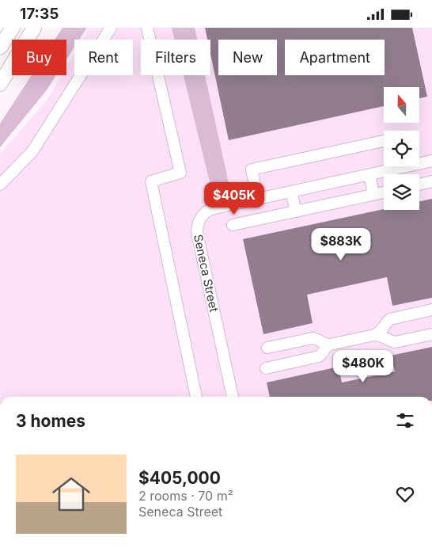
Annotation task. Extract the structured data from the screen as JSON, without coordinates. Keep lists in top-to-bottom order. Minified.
{"streets":{"street":["Seneca Street"]},"north":"top","page":{"status":"17:35","chip":["Buy","Rent","Filters","New","Apartment"],"price":["$405K","$883K","$480K"],"heading":"3 homes","list":[{"name":"$405,000","note":"2 rooms · 70 m² · Seneca Street"}]}}
